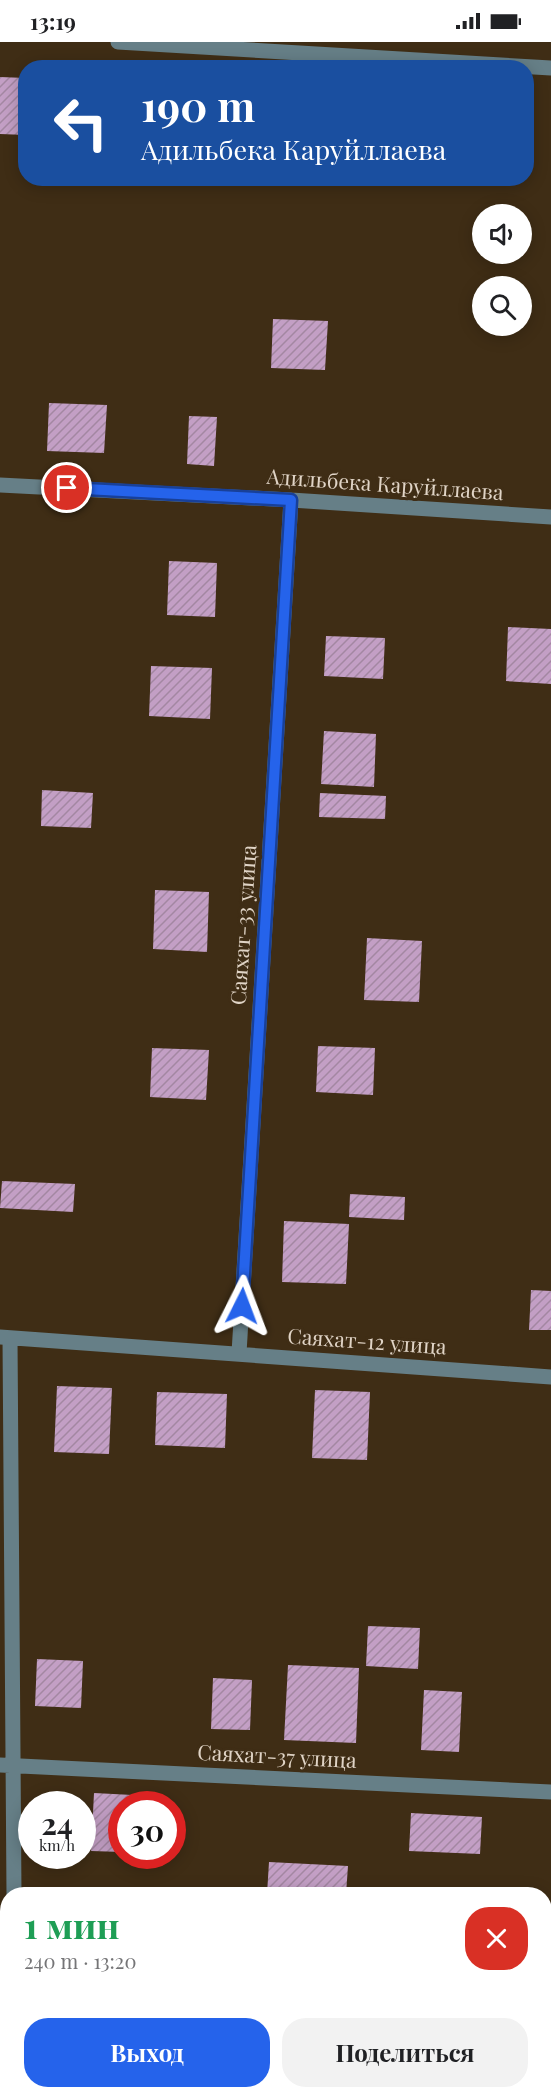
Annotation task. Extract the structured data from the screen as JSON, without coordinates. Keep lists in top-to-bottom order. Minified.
{"streets":{"street":["Адильбека Каруйллаева","Саяхат-33 улица","Саяхат-12 улица","Саяхат-37 улица"]},"crossings":[["Адильбека Каруйллаева","Саяхат-33 улица"],["Саяхат-33 улица","Саяхат-12 улица"]],"page":{"status":"13:19","turn":["190 m","Адильбека Каруйллаева"],"speed":"24 km/h","limit":"30","heading":["1 мин","240 m · 13:20"],"buttons":["Выход","Поделиться"]}}
